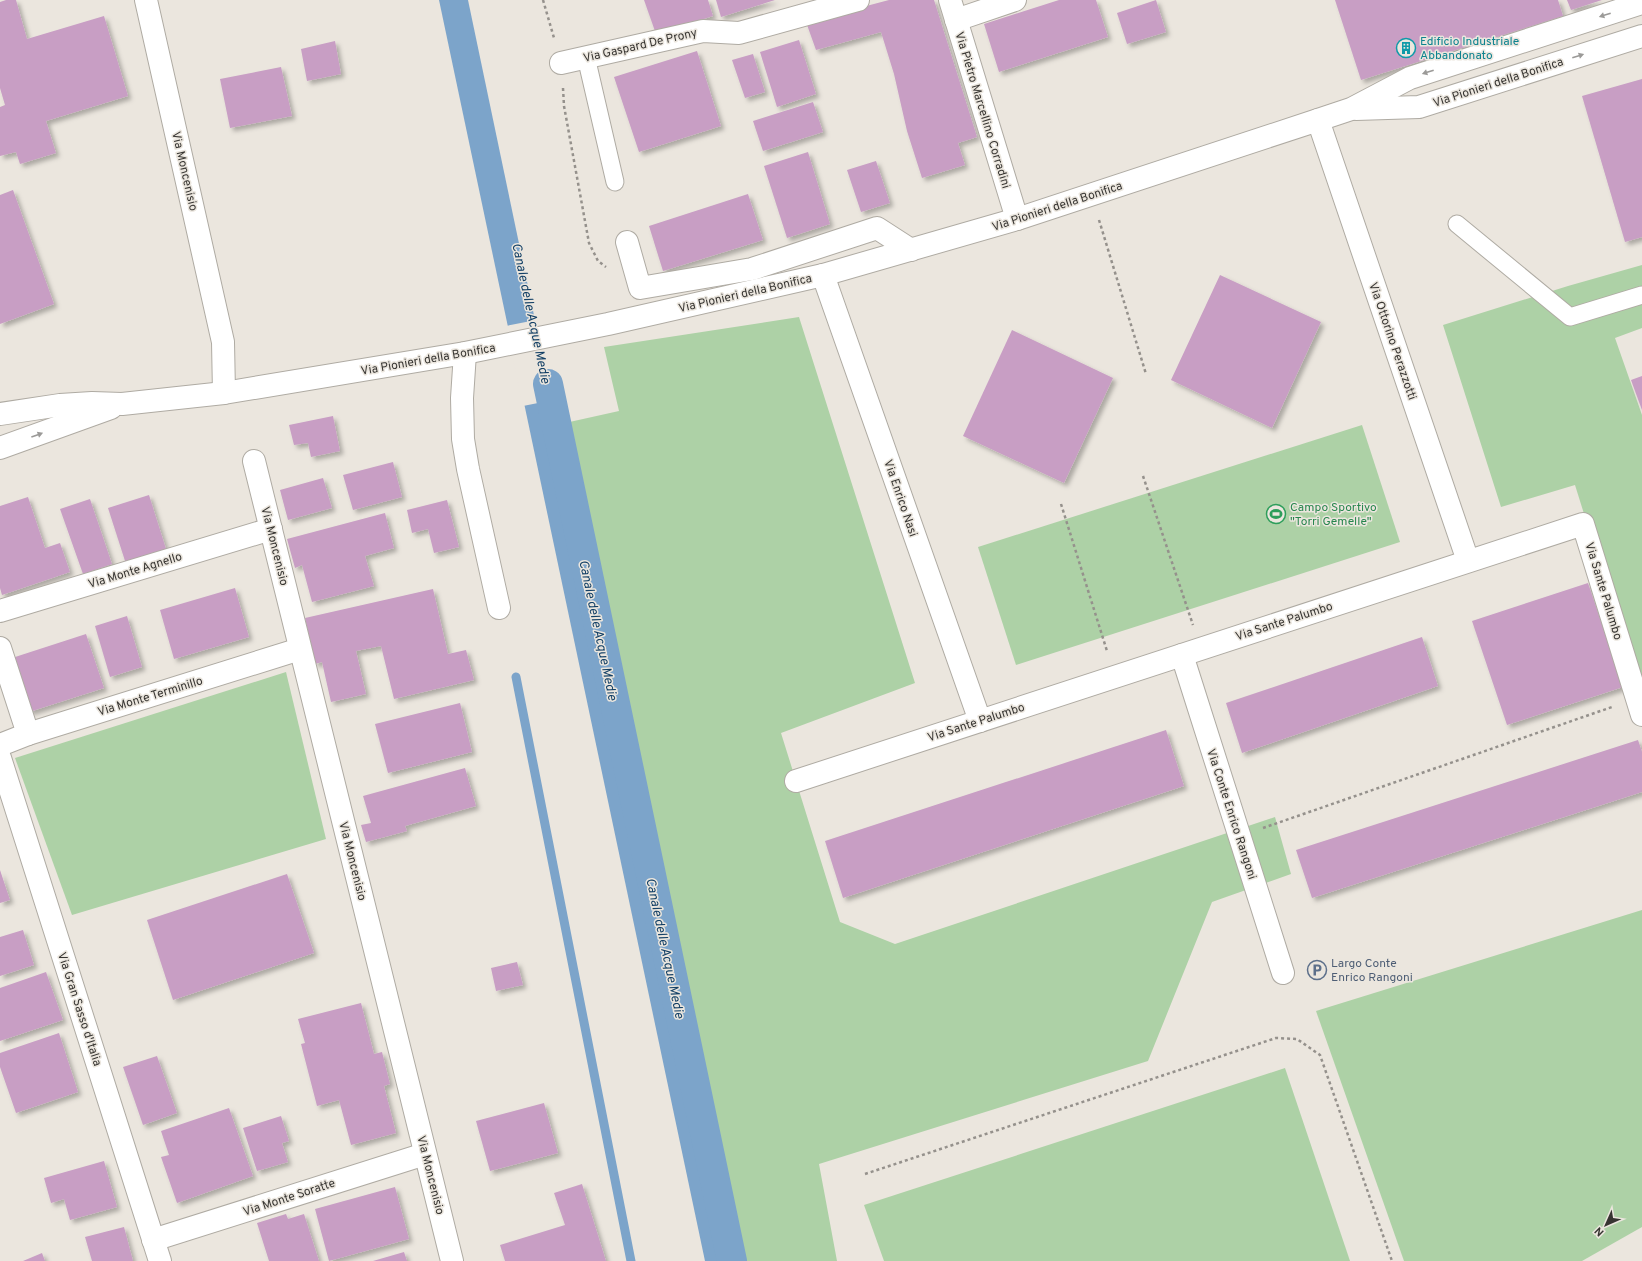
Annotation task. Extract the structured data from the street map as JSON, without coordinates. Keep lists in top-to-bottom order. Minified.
{"streets":{"street":["Via Gaspard De Prony","Via Pionieri della Bonifica","Via Pietro Marcellino Corradini","Via Moncenisio","Via Ottorino Perazzotti","Via Enrico Nasi","Via Monte Agnello","Via Sante Palumbo","Via Monte Terminillo","Via Conte Enrico Rangoni","Via Gran Sasso d'Italia","Via Monte Soratte"]},"crossings":[["Via Pionieri della Bonifica","Via Pietro Marcellino Corradini"],["Via Pionieri della Bonifica","Via Moncenisio"],["Via Pionieri della Bonifica","Via Ottorino Perazzotti"],["Via Pionieri della Bonifica","Via Enrico Nasi"],["Via Moncenisio","Via Monte Agnello"],["Via Moncenisio","Via Monte Terminillo"],["Via Moncenisio","Via Monte Soratte"],["Via Ottorino Perazzotti","Via Sante Palumbo"],["Via Enrico Nasi","Via Sante Palumbo"],["Via Sante Palumbo","Via Conte Enrico Rangoni"],["Via Gran Sasso d'Italia","Via Monte Soratte"]],"water":["Canale delle Acque Medie"],"places":{"building":["Edificio Industriale Abbandonato"],"sports":["Campo Sportivo \"Torri Gemelle\""],"parking":["Largo Conte Enrico Rangoni"]},"north":"bottom left"}
